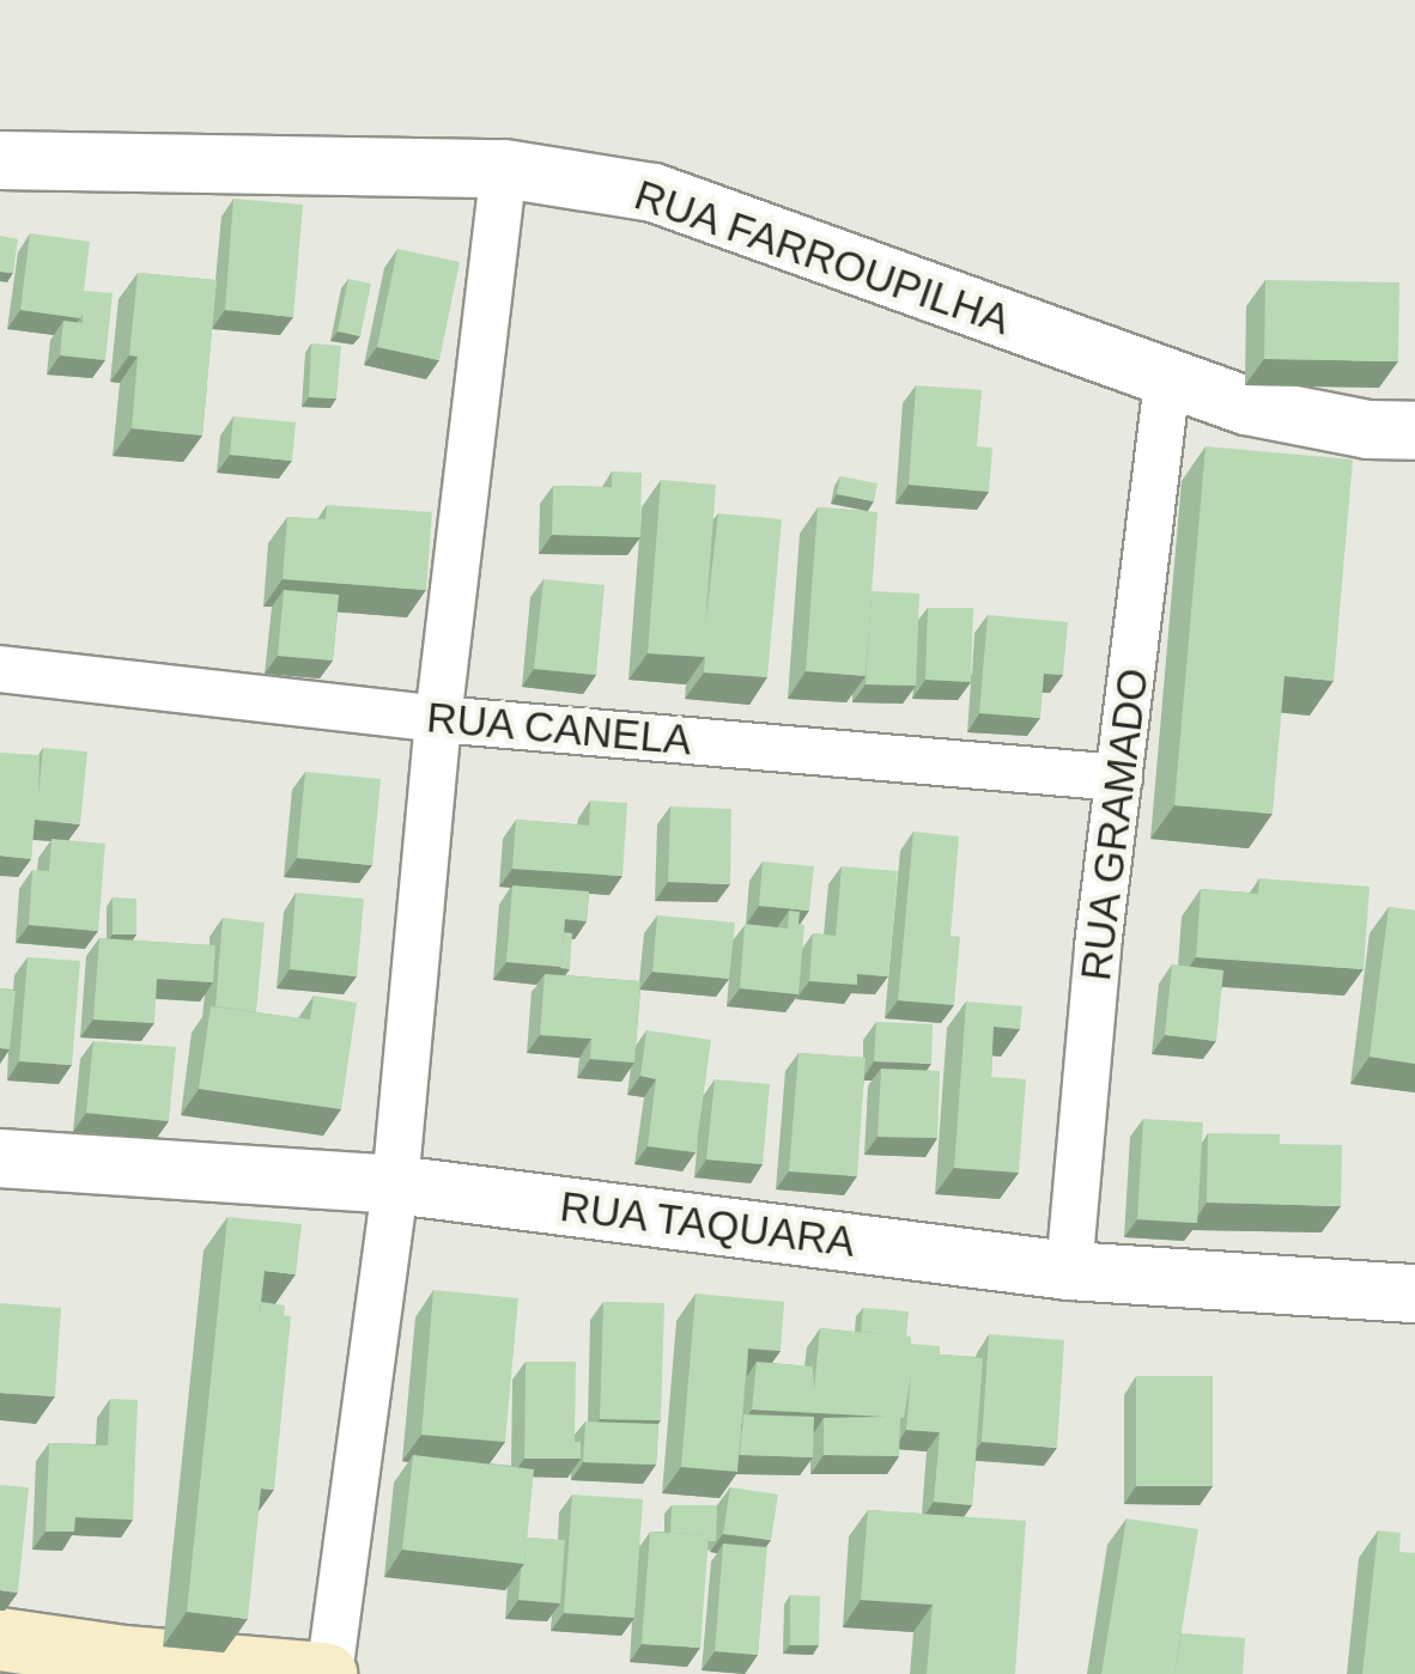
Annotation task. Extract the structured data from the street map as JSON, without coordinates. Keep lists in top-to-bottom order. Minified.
{"streets":{"street":["RUA FARROUPILHA","RUA CANELA","RUA GRAMADO","RUA TAQUARA"]},"crossings":[["RUA FARROUPILHA","RUA GRAMADO"],["RUA CANELA","RUA GRAMADO"],["RUA GRAMADO","RUA TAQUARA"]]}
